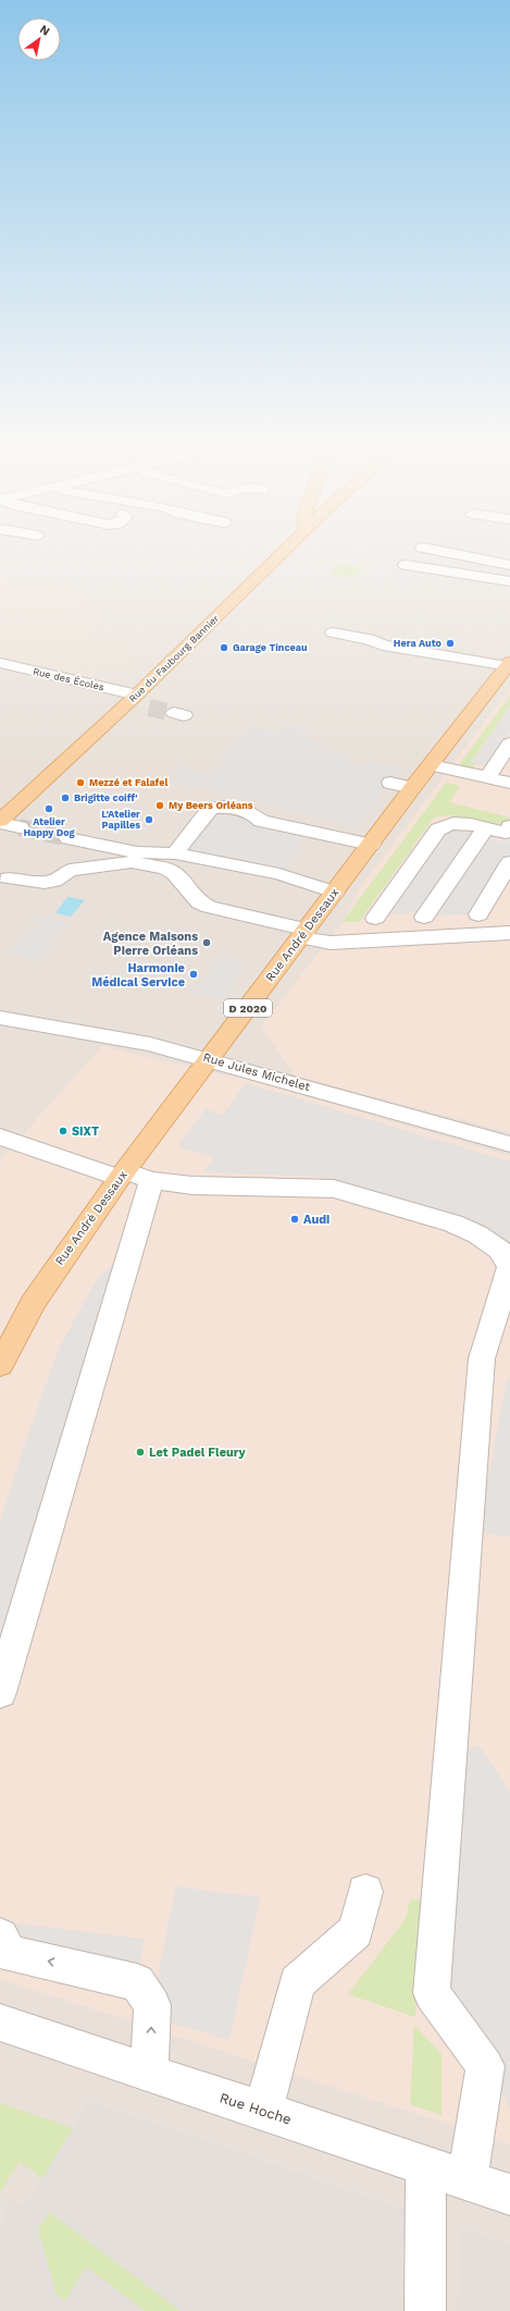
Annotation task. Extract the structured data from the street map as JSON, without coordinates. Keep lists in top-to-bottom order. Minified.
{"streets":{"main road":["Rue du Faubourg Bannier","Rue André Dessaux","D 2020"],"street":["Rue des Écoles","Rue Jules Michelet","Rue Hoche"]},"crossings":[["Rue du Faubourg Bannier","Rue des Écoles"],["Rue André Dessaux","Rue Jules Michelet"]],"places":["Hera Auto","Garage Tinceau","Mezzé et Falafel","Brigitte coiff'","My Beers Orléans","Atelier Happy Dog","L'Atelier Papilles","Agence Maisons Pierre Orléans","Harmonie Médical Service","SIXT","Audi","Let Padel Fleury"],"north":"top right"}
